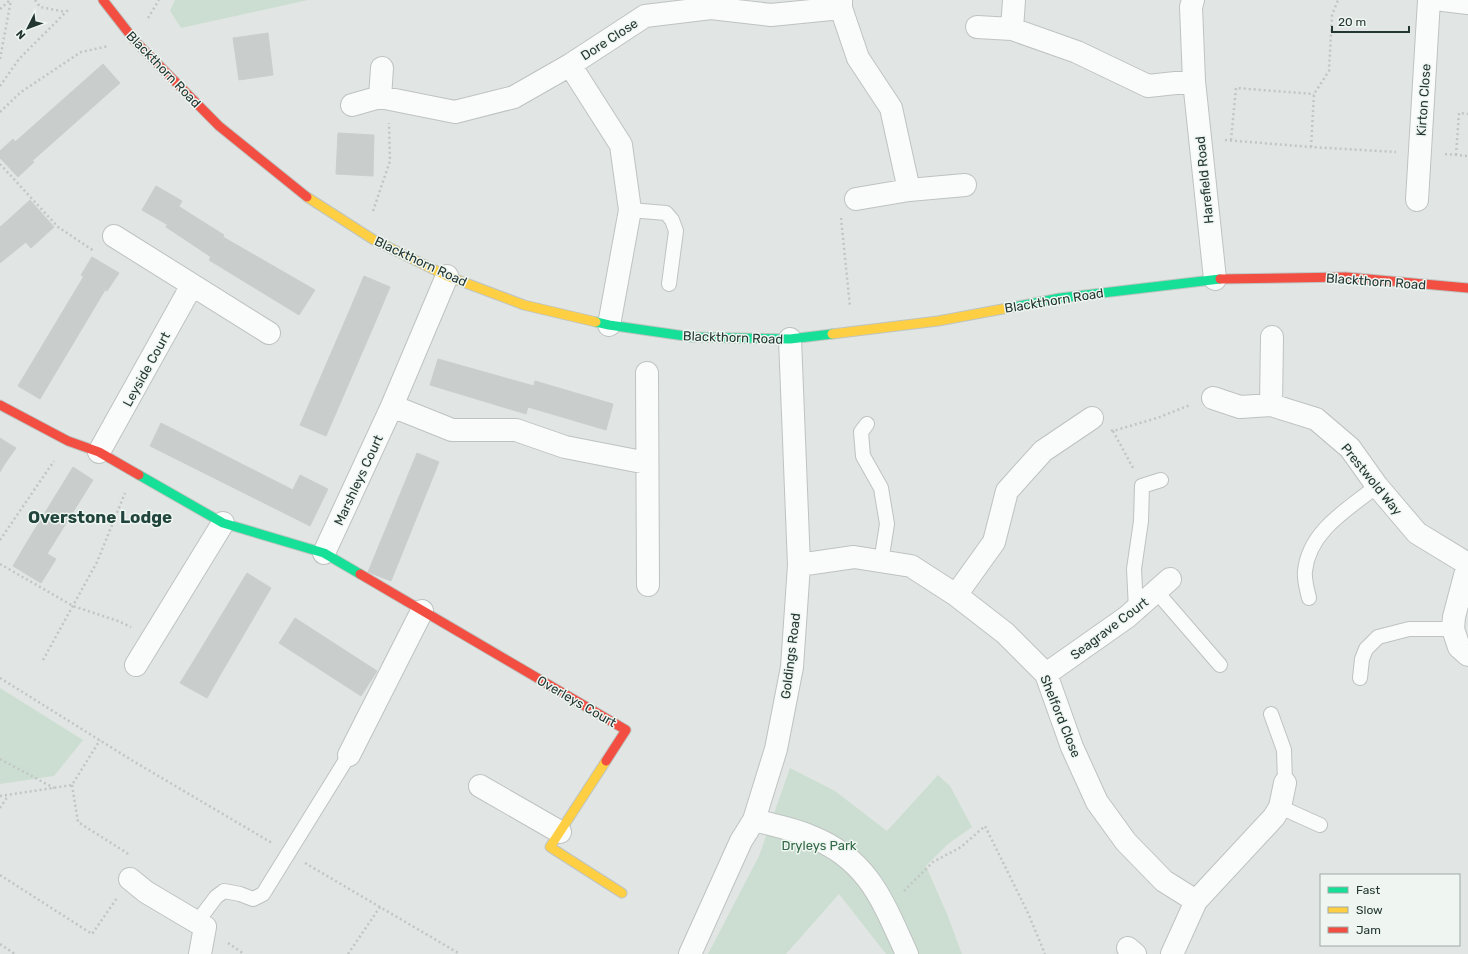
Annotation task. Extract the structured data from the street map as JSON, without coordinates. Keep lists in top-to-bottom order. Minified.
{"streets":{"street":["Dore Close","Blackthorn Road","Kirton Close","Harefield Road","Leyside Court","Prestwold Way","Marshleys Court","Seagrave Court","Goldings Road","Overleys Court","Shelford Close"]},"crossings":[["Dore Close","Blackthorn Road"],["Blackthorn Road","Harefield Road"],["Blackthorn Road","Marshleys Court"],["Blackthorn Road","Goldings Road"],["Marshleys Court","Overleys Court"],["Seagrave Court","Shelford Close"],["Goldings Road","Shelford Close"]],"districts":["Overstone Lodge"],"parks":["Dryleys Park"],"legend":["Fast","Slow","Jam"],"scale_bar":"20 m","north":"bottom left"}
